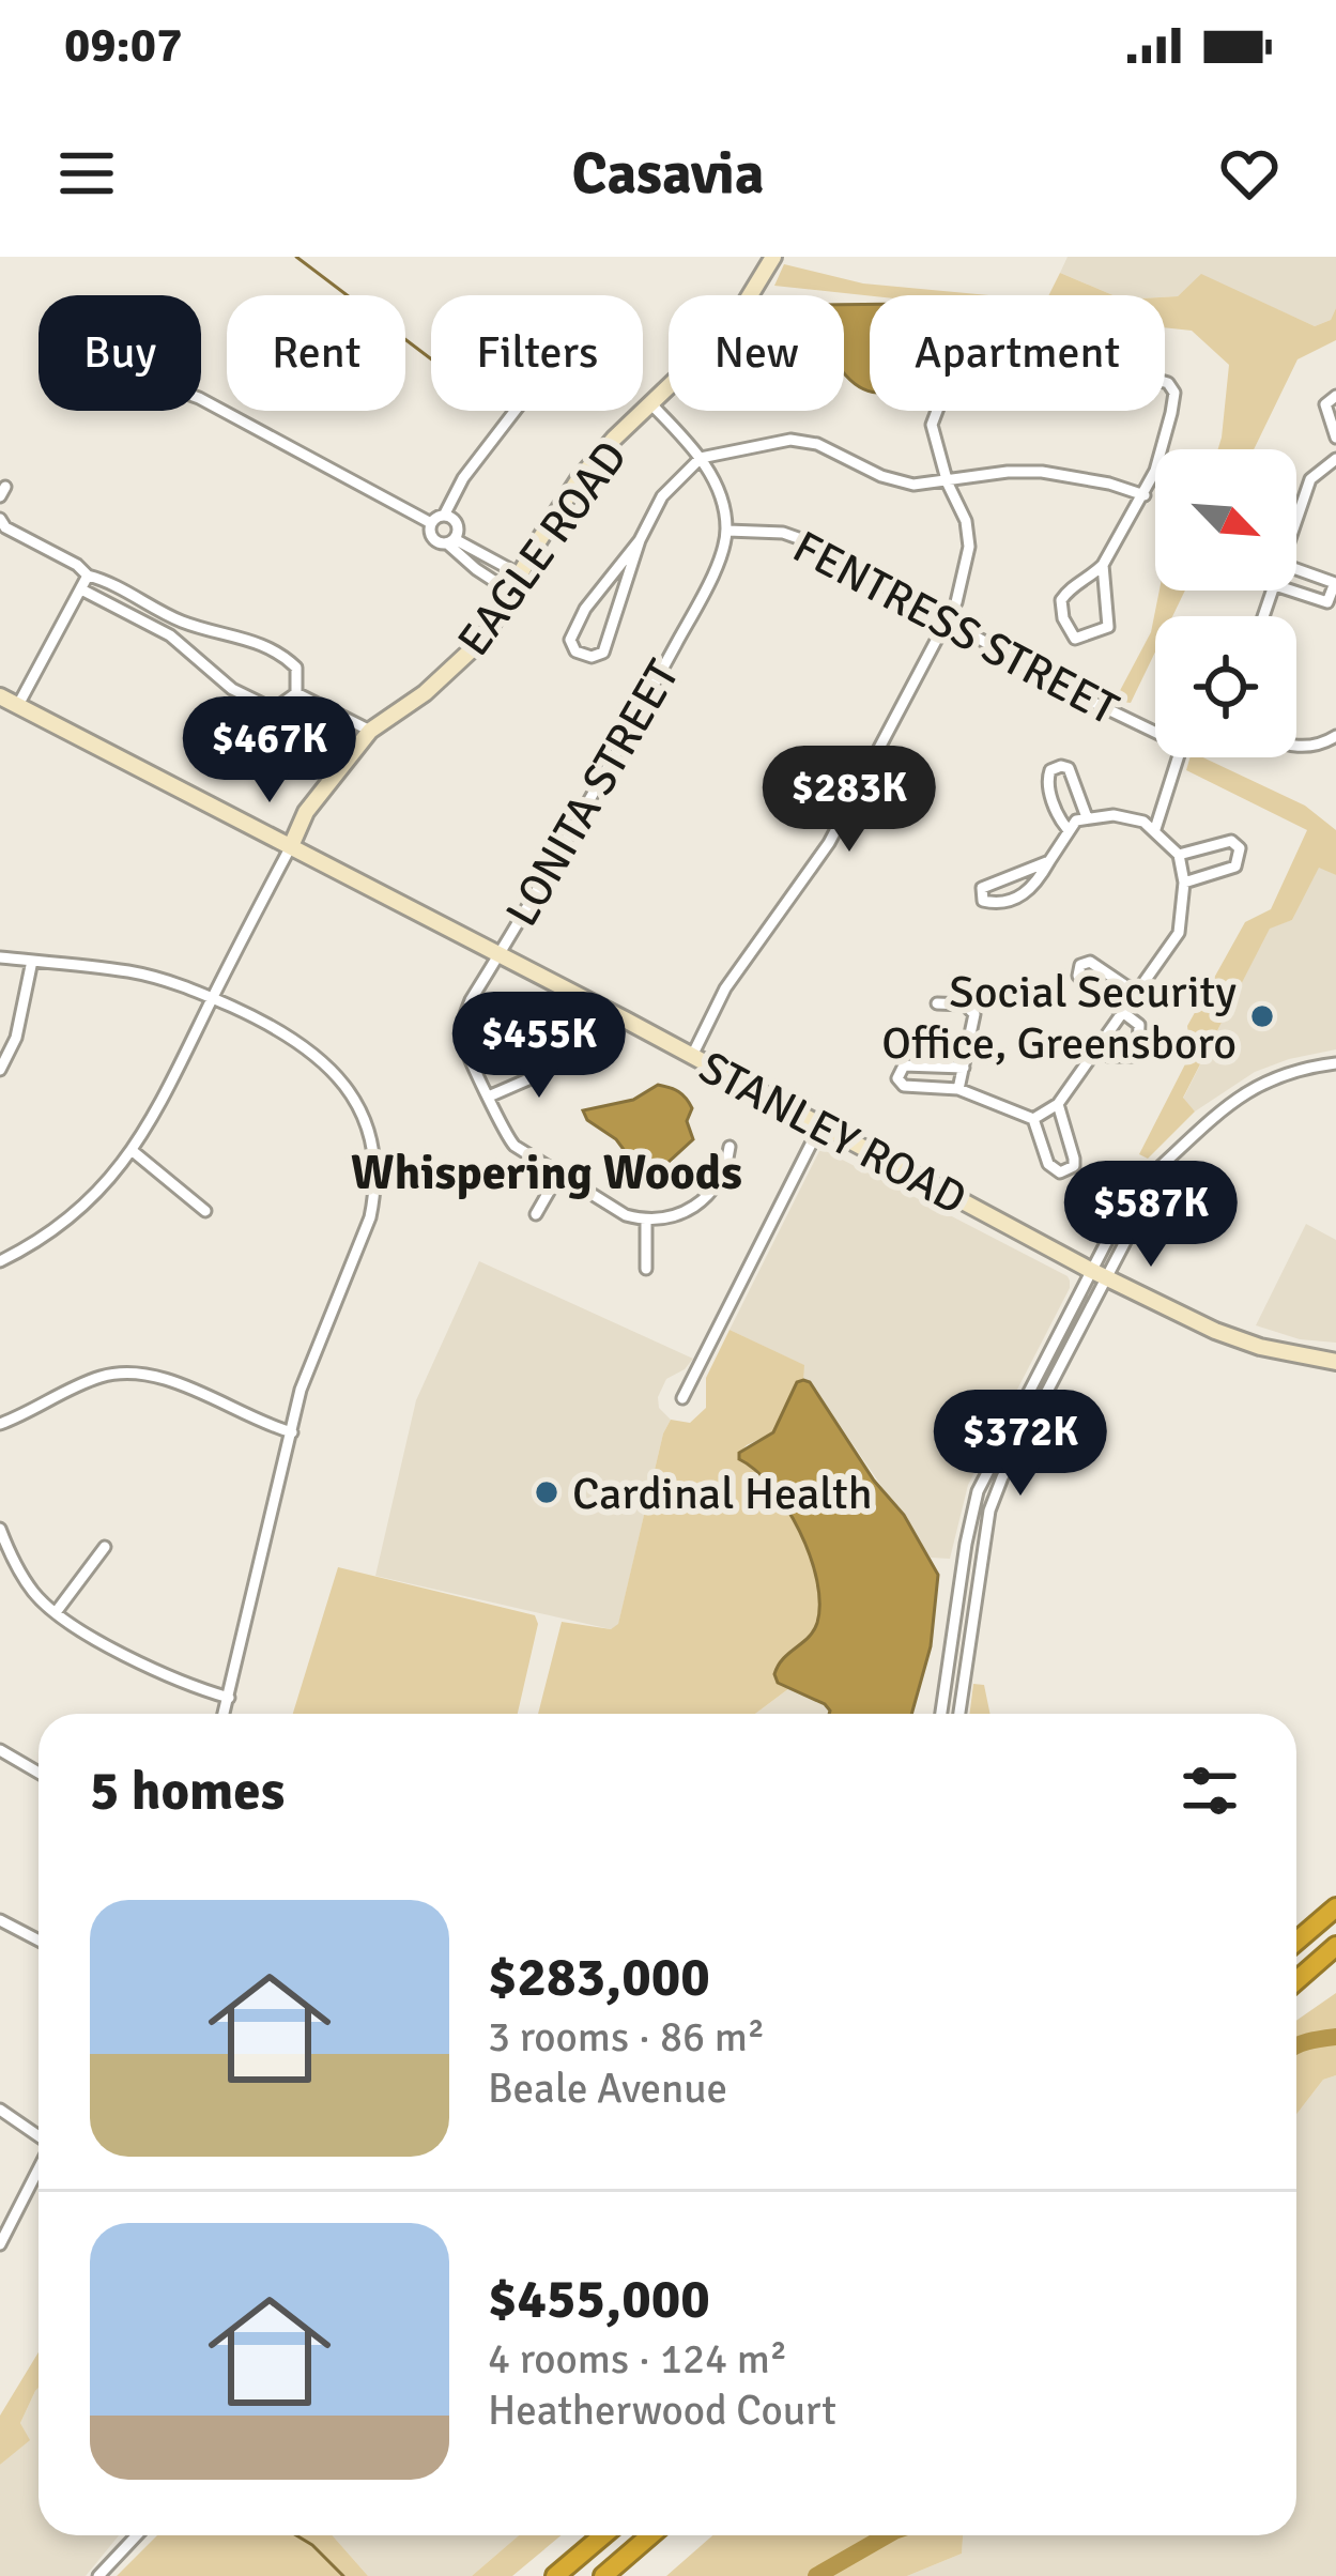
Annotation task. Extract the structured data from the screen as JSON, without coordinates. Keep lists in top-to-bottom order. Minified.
{"streets":{"street":["EAGLE ROAD","FENTRESS STREET","LONITA STREET","STANLEY ROAD"]},"crossings":[["EAGLE ROAD","STANLEY ROAD"],["FENTRESS STREET","LONITA STREET"],["LONITA STREET","STANLEY ROAD"]],"districts":["Whispering Woods"],"places":["Social Security Office, Greensboro","Cardinal Health"],"north":"bottom right","page":{"status":"09:07","header":"Casavia","chip":["Buy","Rent","Filters","New","Apartment"],"price":["$467K","$283K","$455K","$587K","$372K"],"heading":"5 homes","list":[{"name":"$283,000","note":"3 rooms · 86 m² · Beale Avenue"},{"name":"$455,000","note":"4 rooms · 124 m² · Heatherwood Court"}]}}
